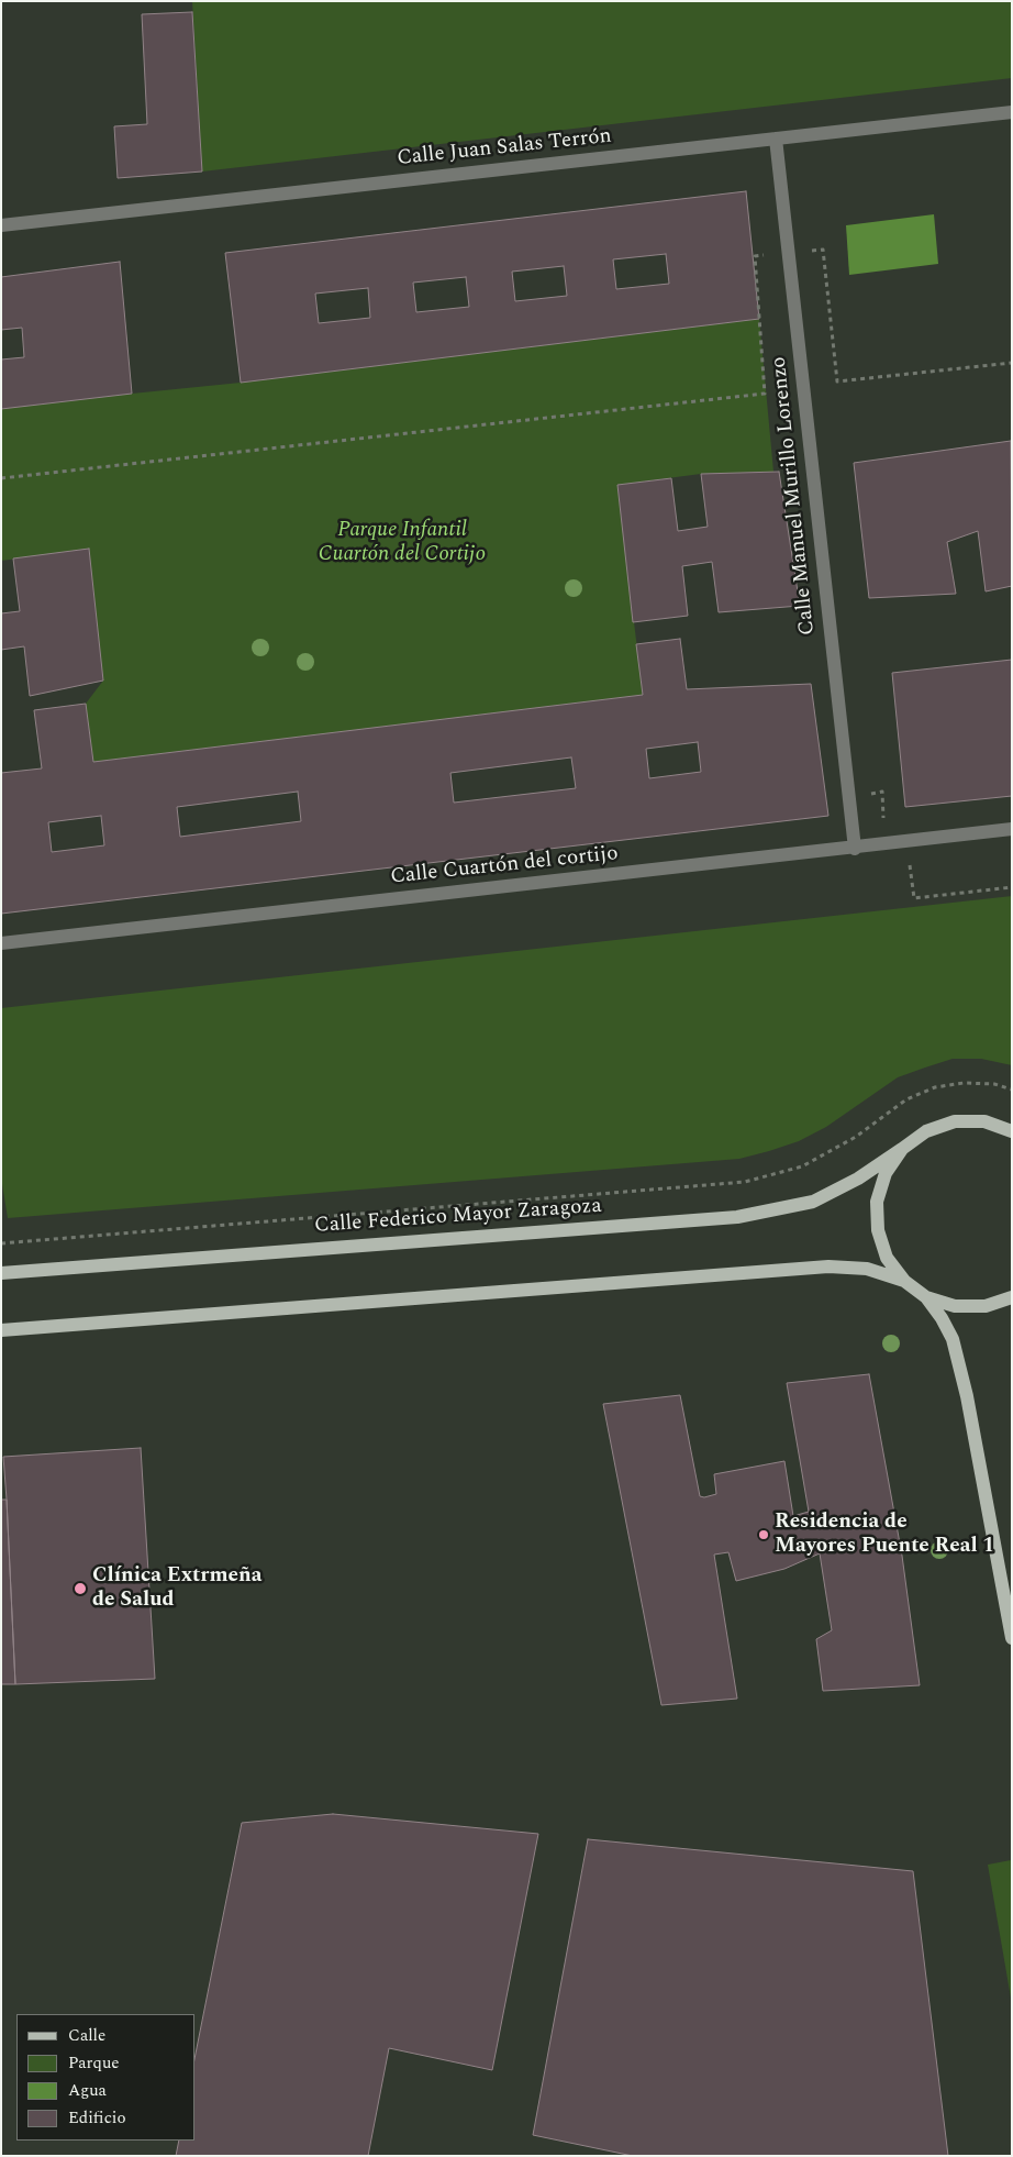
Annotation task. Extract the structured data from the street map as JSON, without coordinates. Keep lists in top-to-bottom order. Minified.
{"streets":{"main road":["Calle Federico Mayor Zaragoza"],"street":["Calle Juan Salas Terrón","Calle Manuel Murillo Lorenzo","Calle Cuartón del cortijo"]},"crossings":[["Calle Juan Salas Terrón","Calle Manuel Murillo Lorenzo"],["Calle Manuel Murillo Lorenzo","Calle Cuartón del cortijo"]],"parks":["Parque Infantil Cuartón del Cortijo"],"places":["Residencia de Mayores Puente Real 1","Clínica Extrmeña de Salud"],"legend":["Calle","Parque","Agua","Edificio"]}
